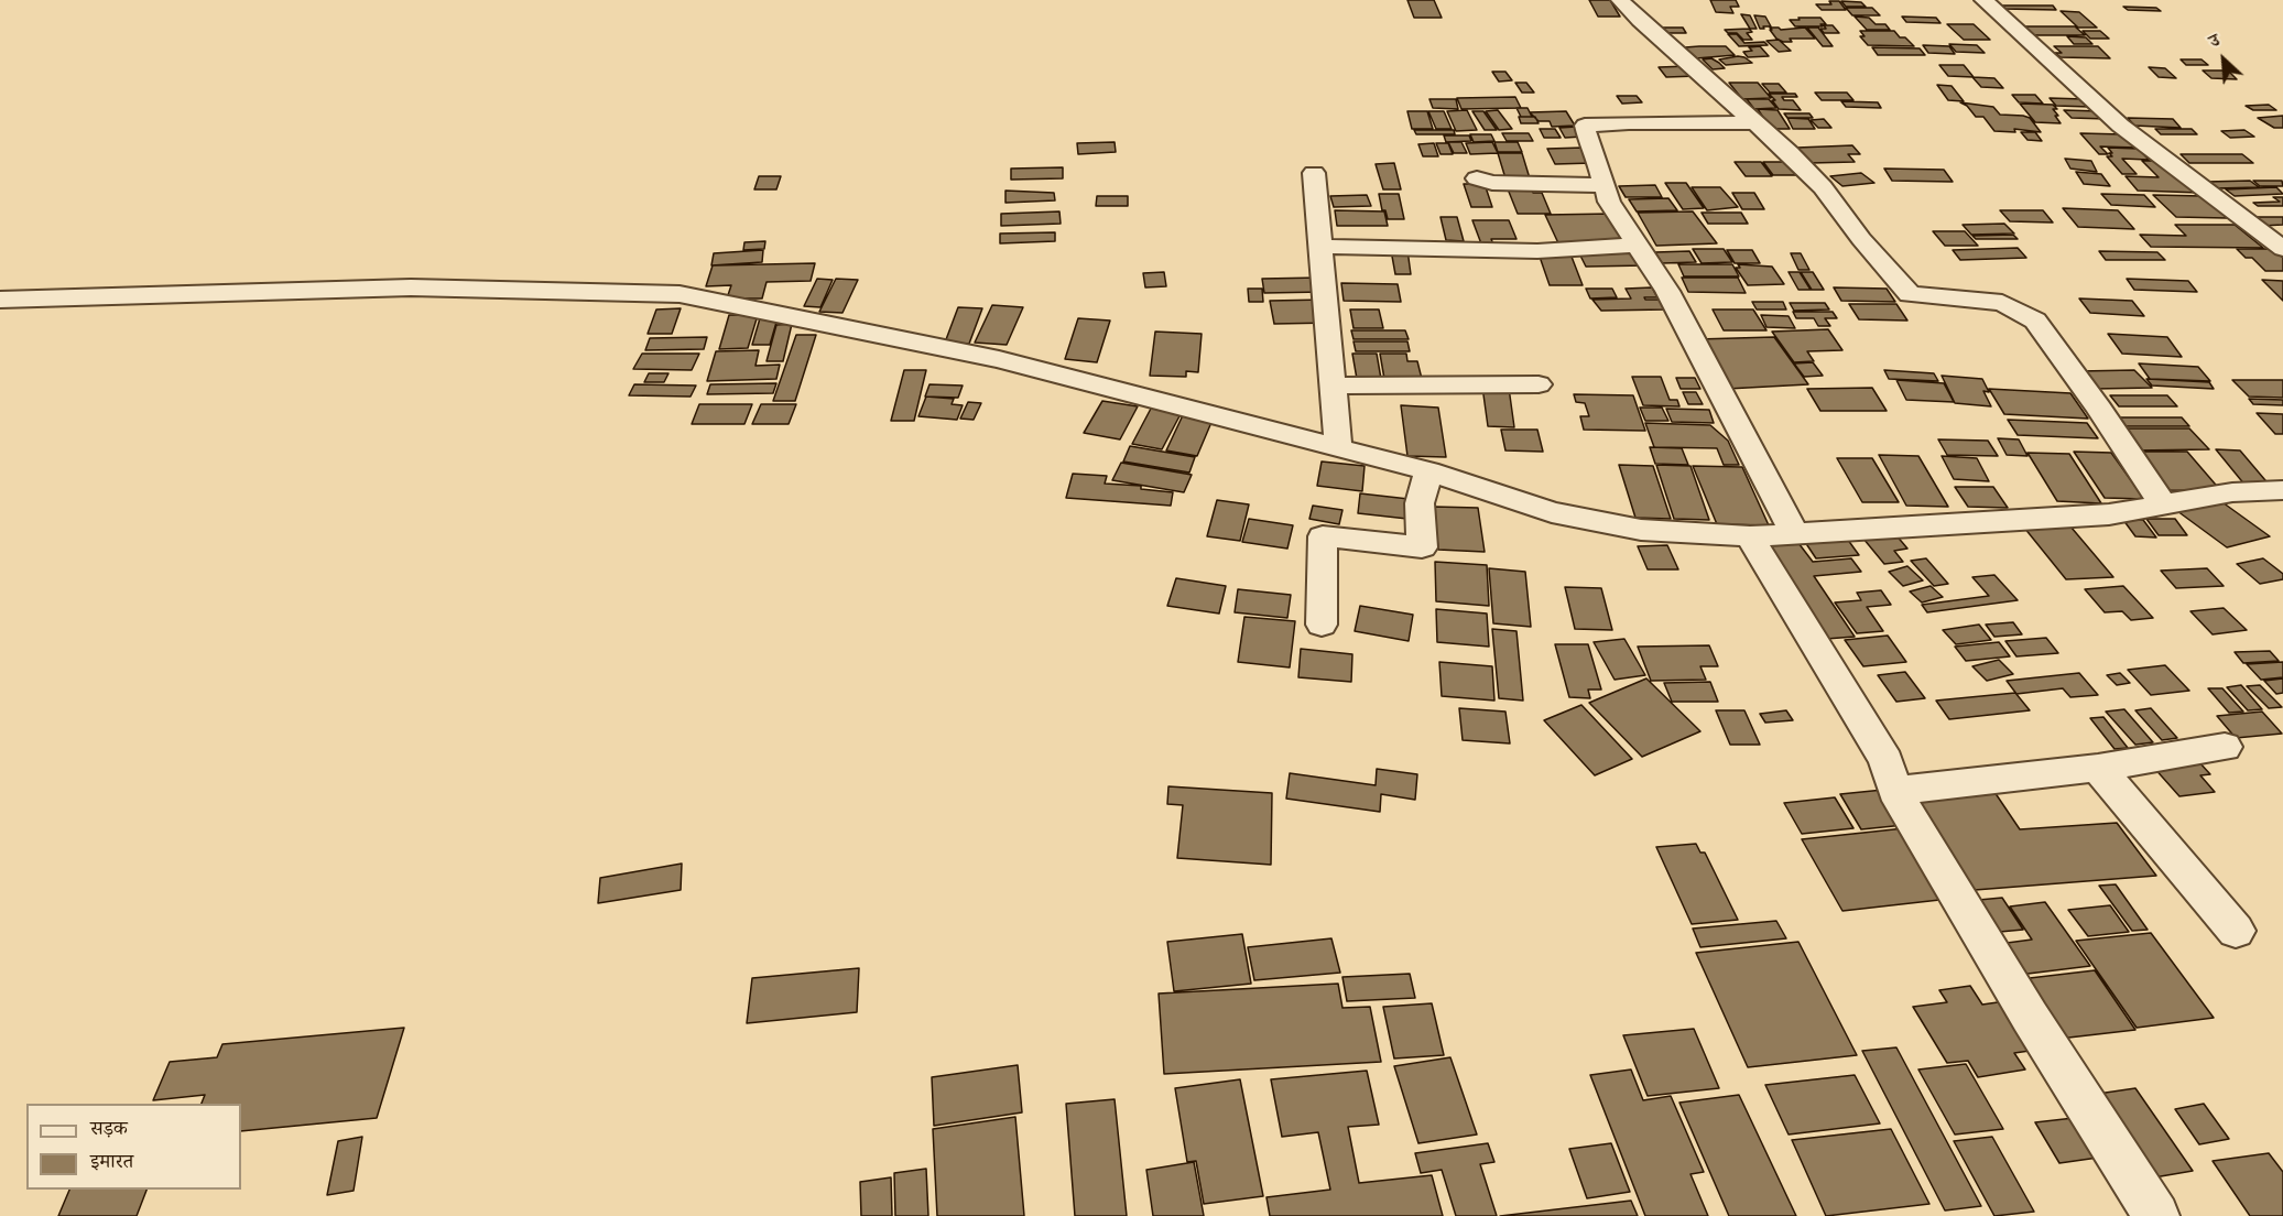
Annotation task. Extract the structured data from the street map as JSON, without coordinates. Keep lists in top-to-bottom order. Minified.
{"legend":["सड़क","इमारत"],"north":"top left"}
